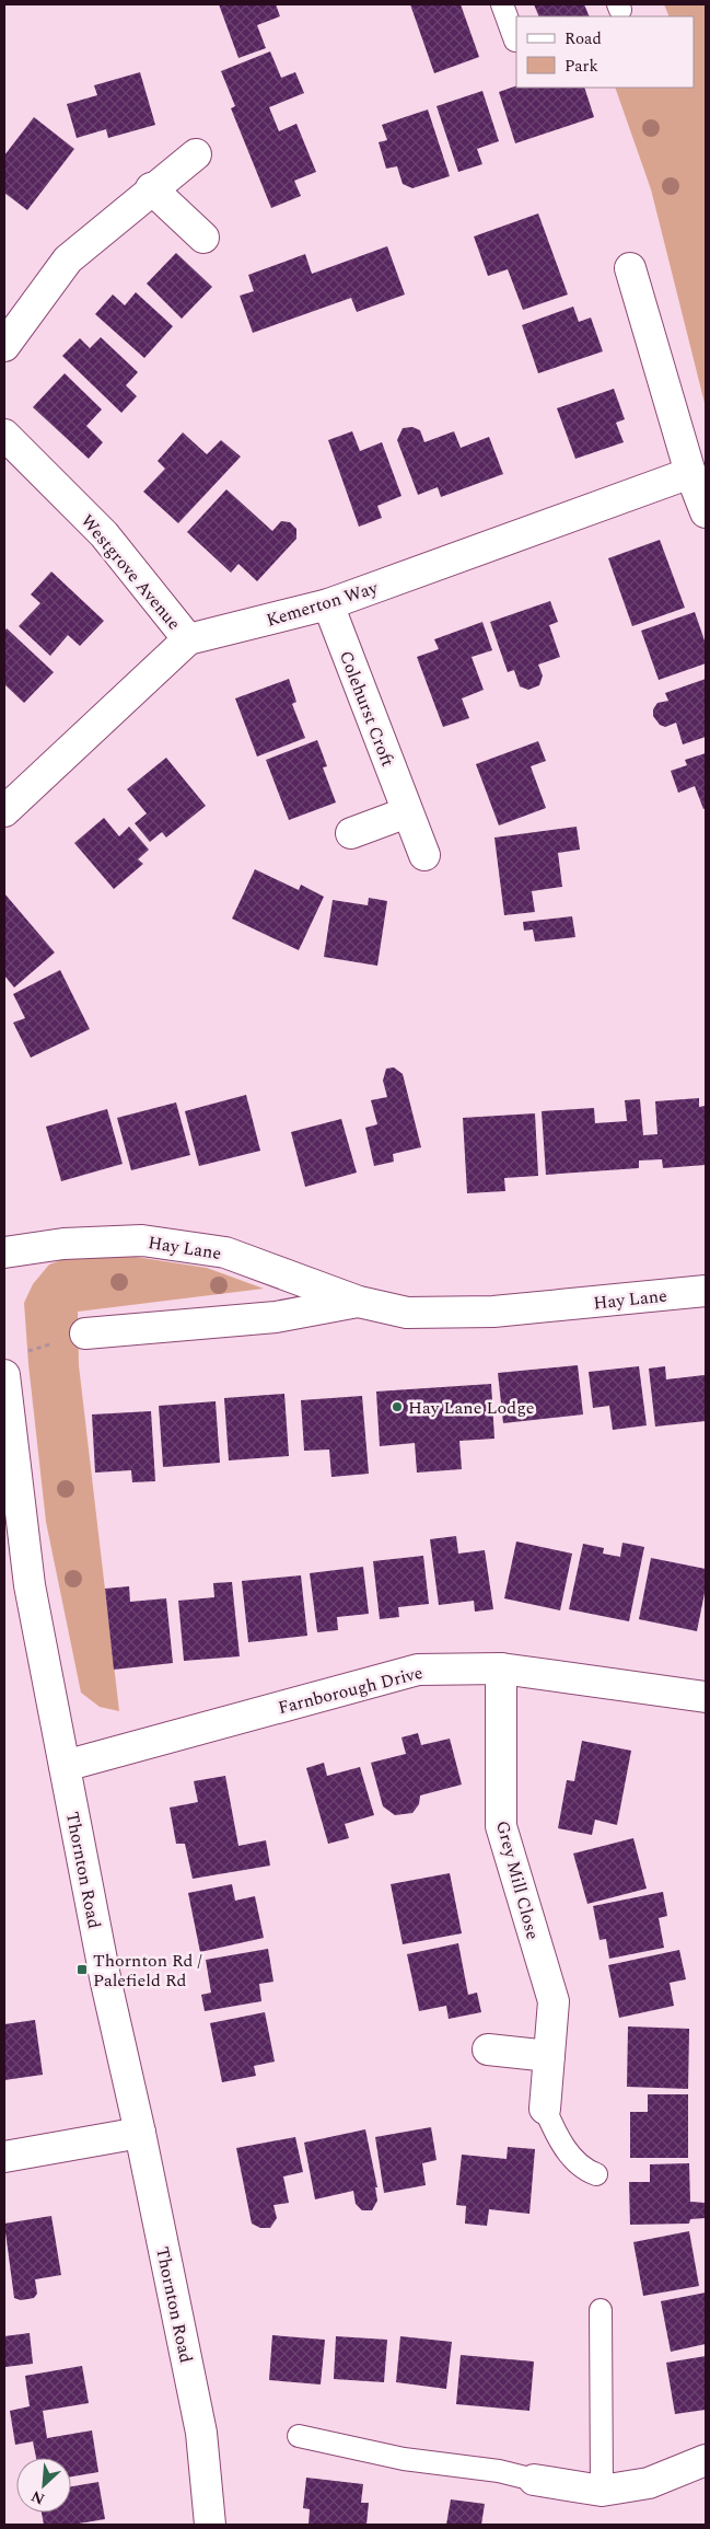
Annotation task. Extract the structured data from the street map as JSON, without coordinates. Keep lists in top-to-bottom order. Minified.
{"streets":{"street":["Westgrove Avenue","Kemerton Way","Colehurst Croft","Hay Lane","Farnborough Drive","Thornton Road","Grey Mill Close"]},"crossings":[["Westgrove Avenue","Kemerton Way"],["Kemerton Way","Colehurst Croft"],["Farnborough Drive","Thornton Road"],["Farnborough Drive","Grey Mill Close"]],"places":{"other":["Hay Lane Lodge"],"transit":["Thornton Rd / Palefield Rd"]},"legend":["Road","Park"],"north":"bottom left"}
